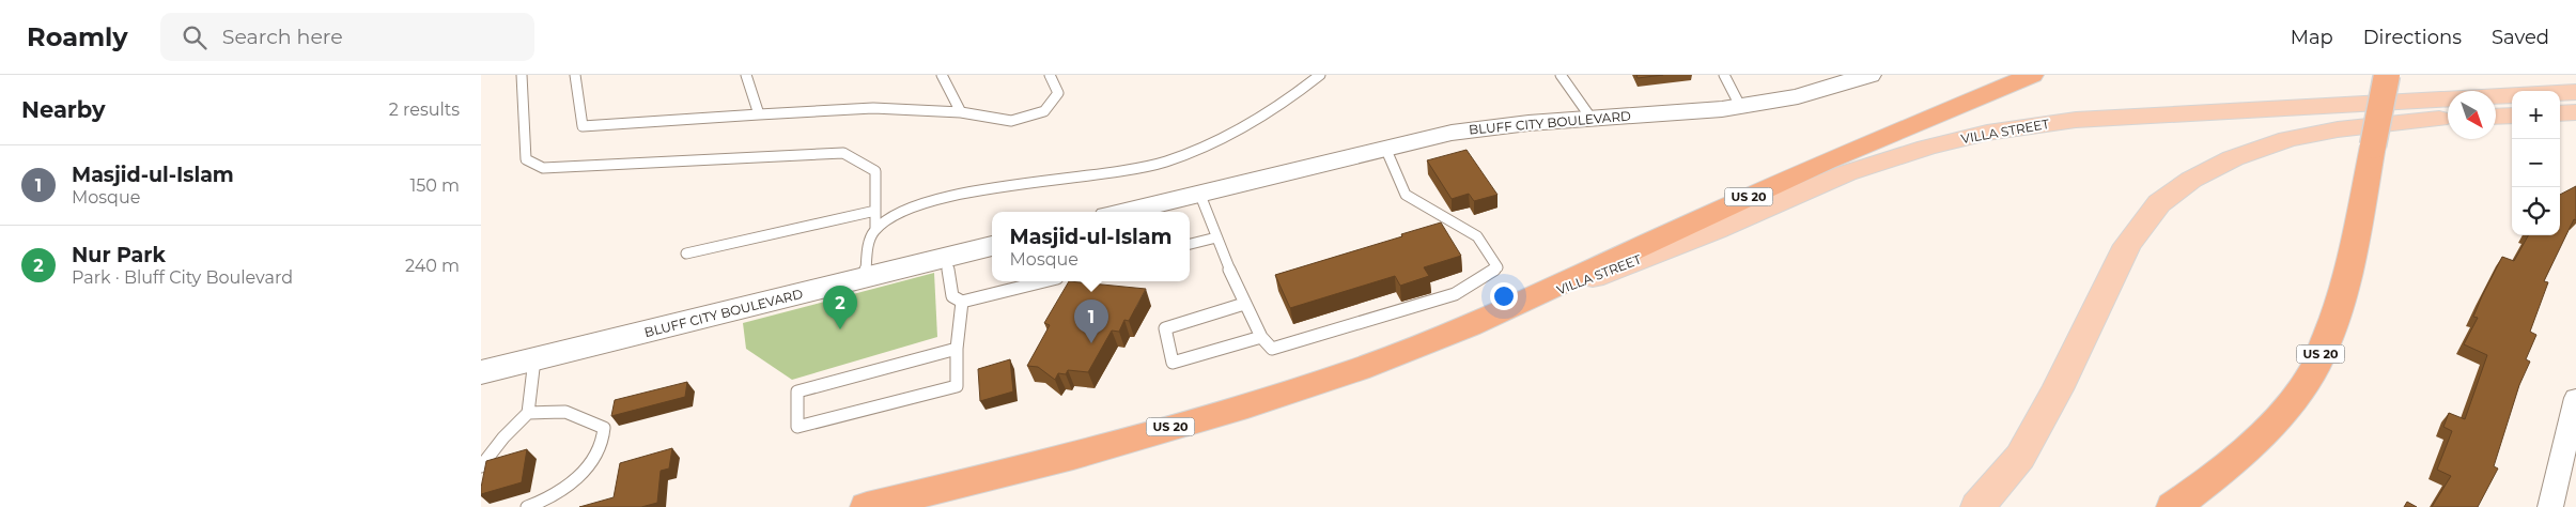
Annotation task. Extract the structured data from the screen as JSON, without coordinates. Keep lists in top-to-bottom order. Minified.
{"streets":{"highway":["US 20"],"main road":["VILLA STREET"],"street":["BLUFF CITY BOULEVARD"]},"crossings":[["VILLA STREET","US 20"]],"north":"bottom right","page":{"header":"Roamly","search":"Search here","nav":["Map","Directions","Saved"],"heading":["Nearby","2 results"],"map_buttons":["+","−"],"list":[{"mark":"1","name":"Masjid-ul-Islam","note":"Mosque","value":"150 m"},{"mark":"2","name":"Nur Park","note":"Park · Bluff City Boulevard","value":"240 m"}],"popup":["Masjid-ul-Islam","Mosque"],"pins":["2","1"]}}
